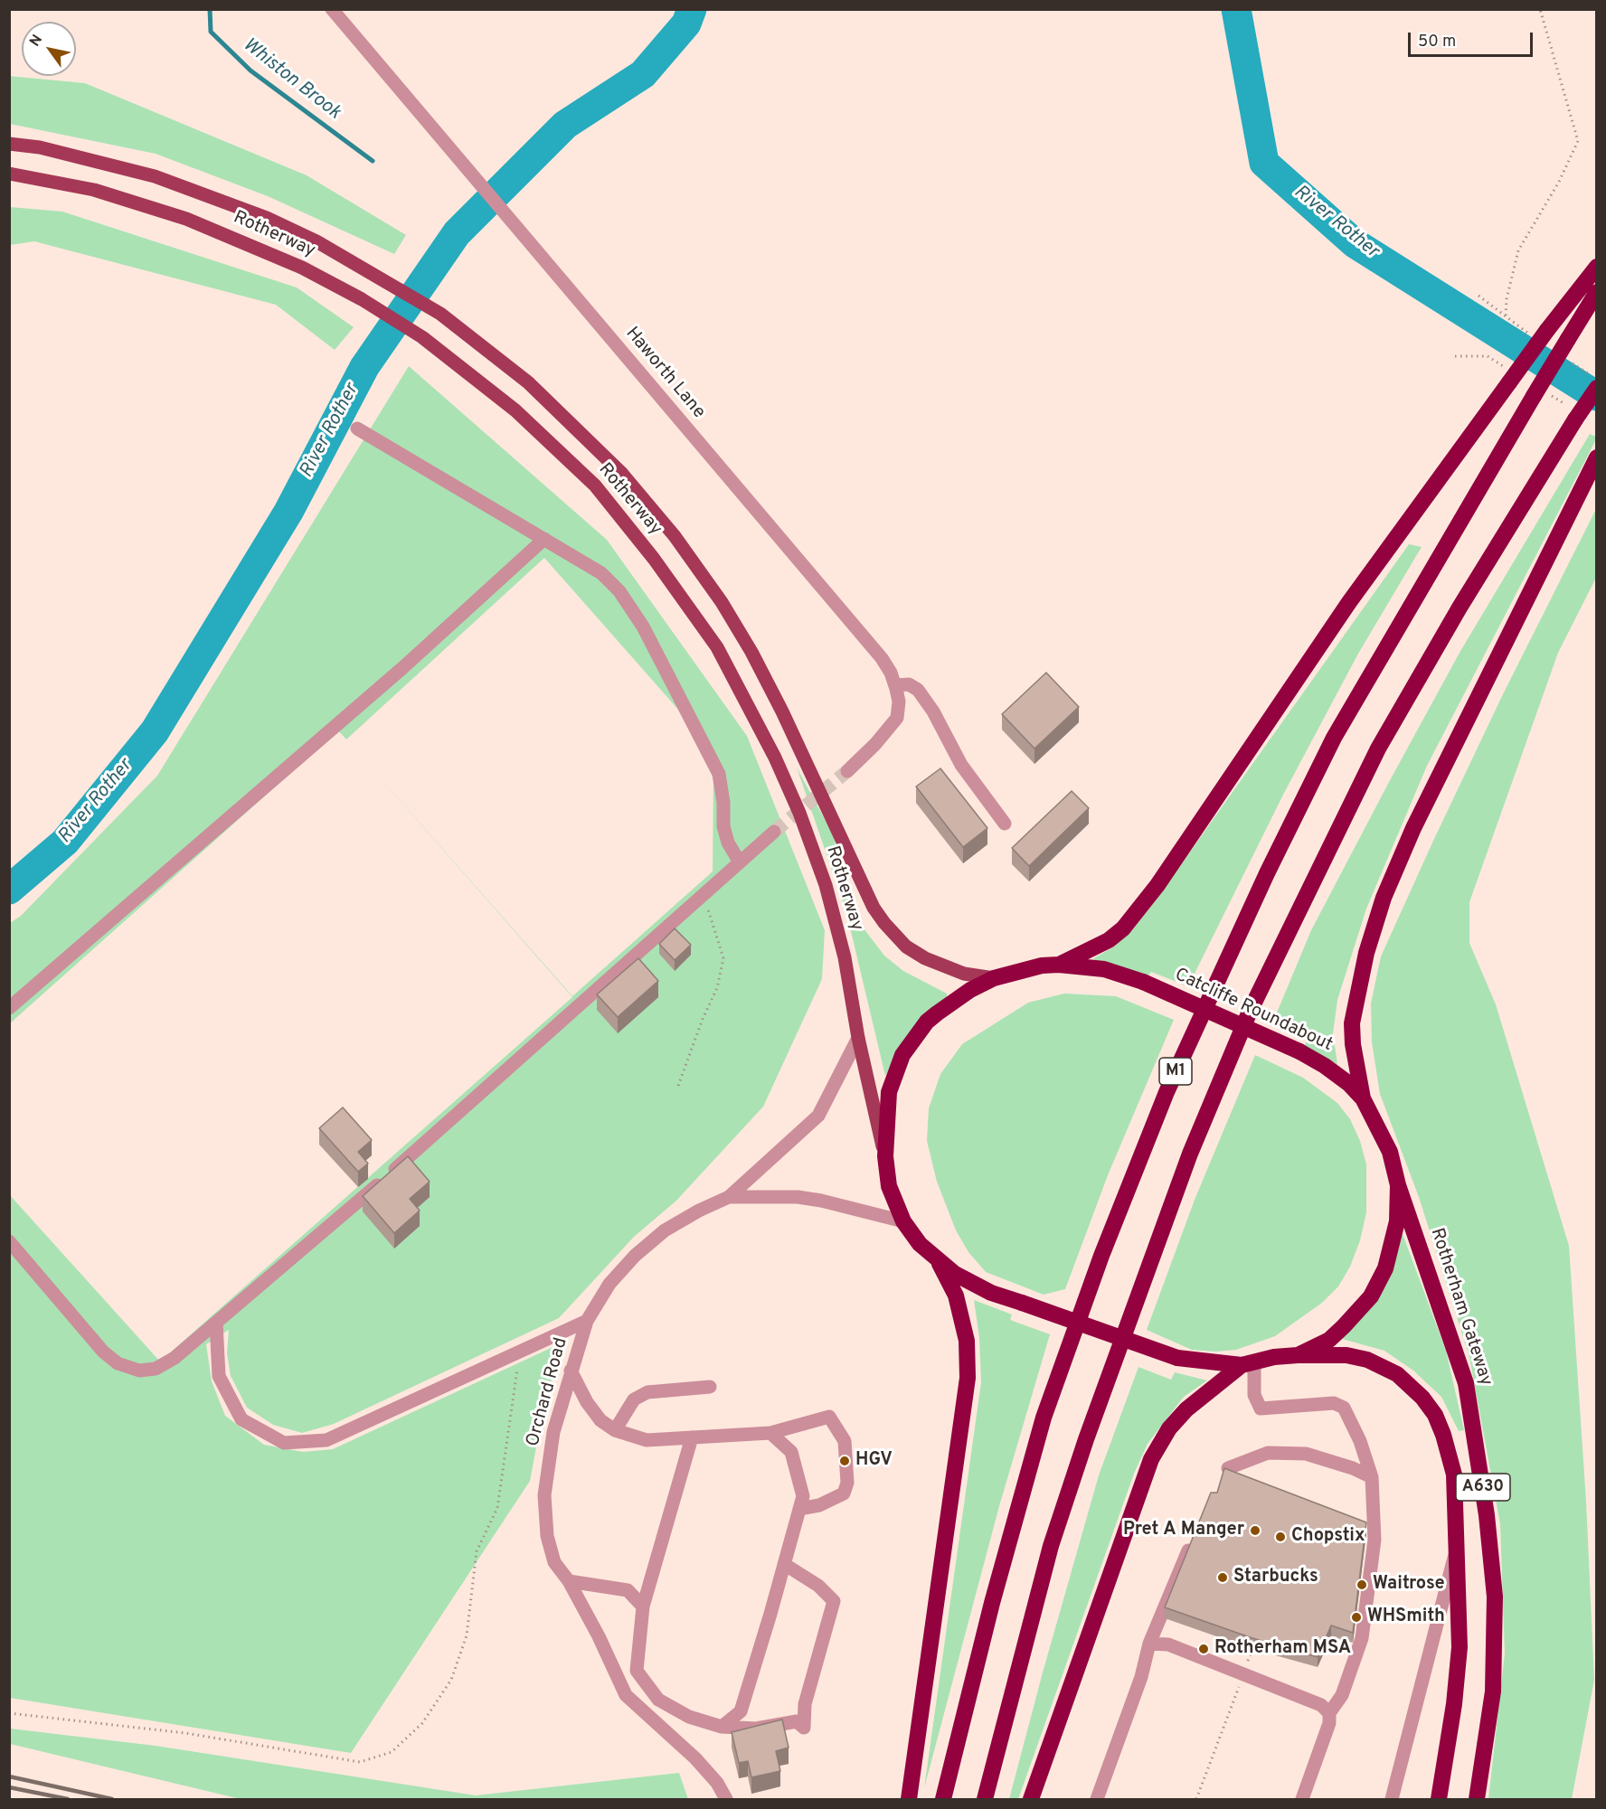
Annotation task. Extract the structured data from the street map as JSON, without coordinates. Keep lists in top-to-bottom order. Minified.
{"streets":{"highway":["Catcliffe Roundabout","M1","Rotherham Gateway","A630"],"main road":["Rotherway"],"lane":["Haworth Lane","Orchard Road"]},"crossings":[["Rotherway","Catcliffe Roundabout"],["Rotherway","Orchard Road"],["Catcliffe Roundabout","Rotherham Gateway"],["Catcliffe Roundabout","Orchard Road"],["Catcliffe Roundabout","A630"]],"water":["Whiston Brook","River Rother"],"places":["HGV","Pret A Manger","Chopstix","Starbucks","Waitrose","WHSmith","Rotherham MSA"],"scale_bar":"50 m","north":"top left"}
